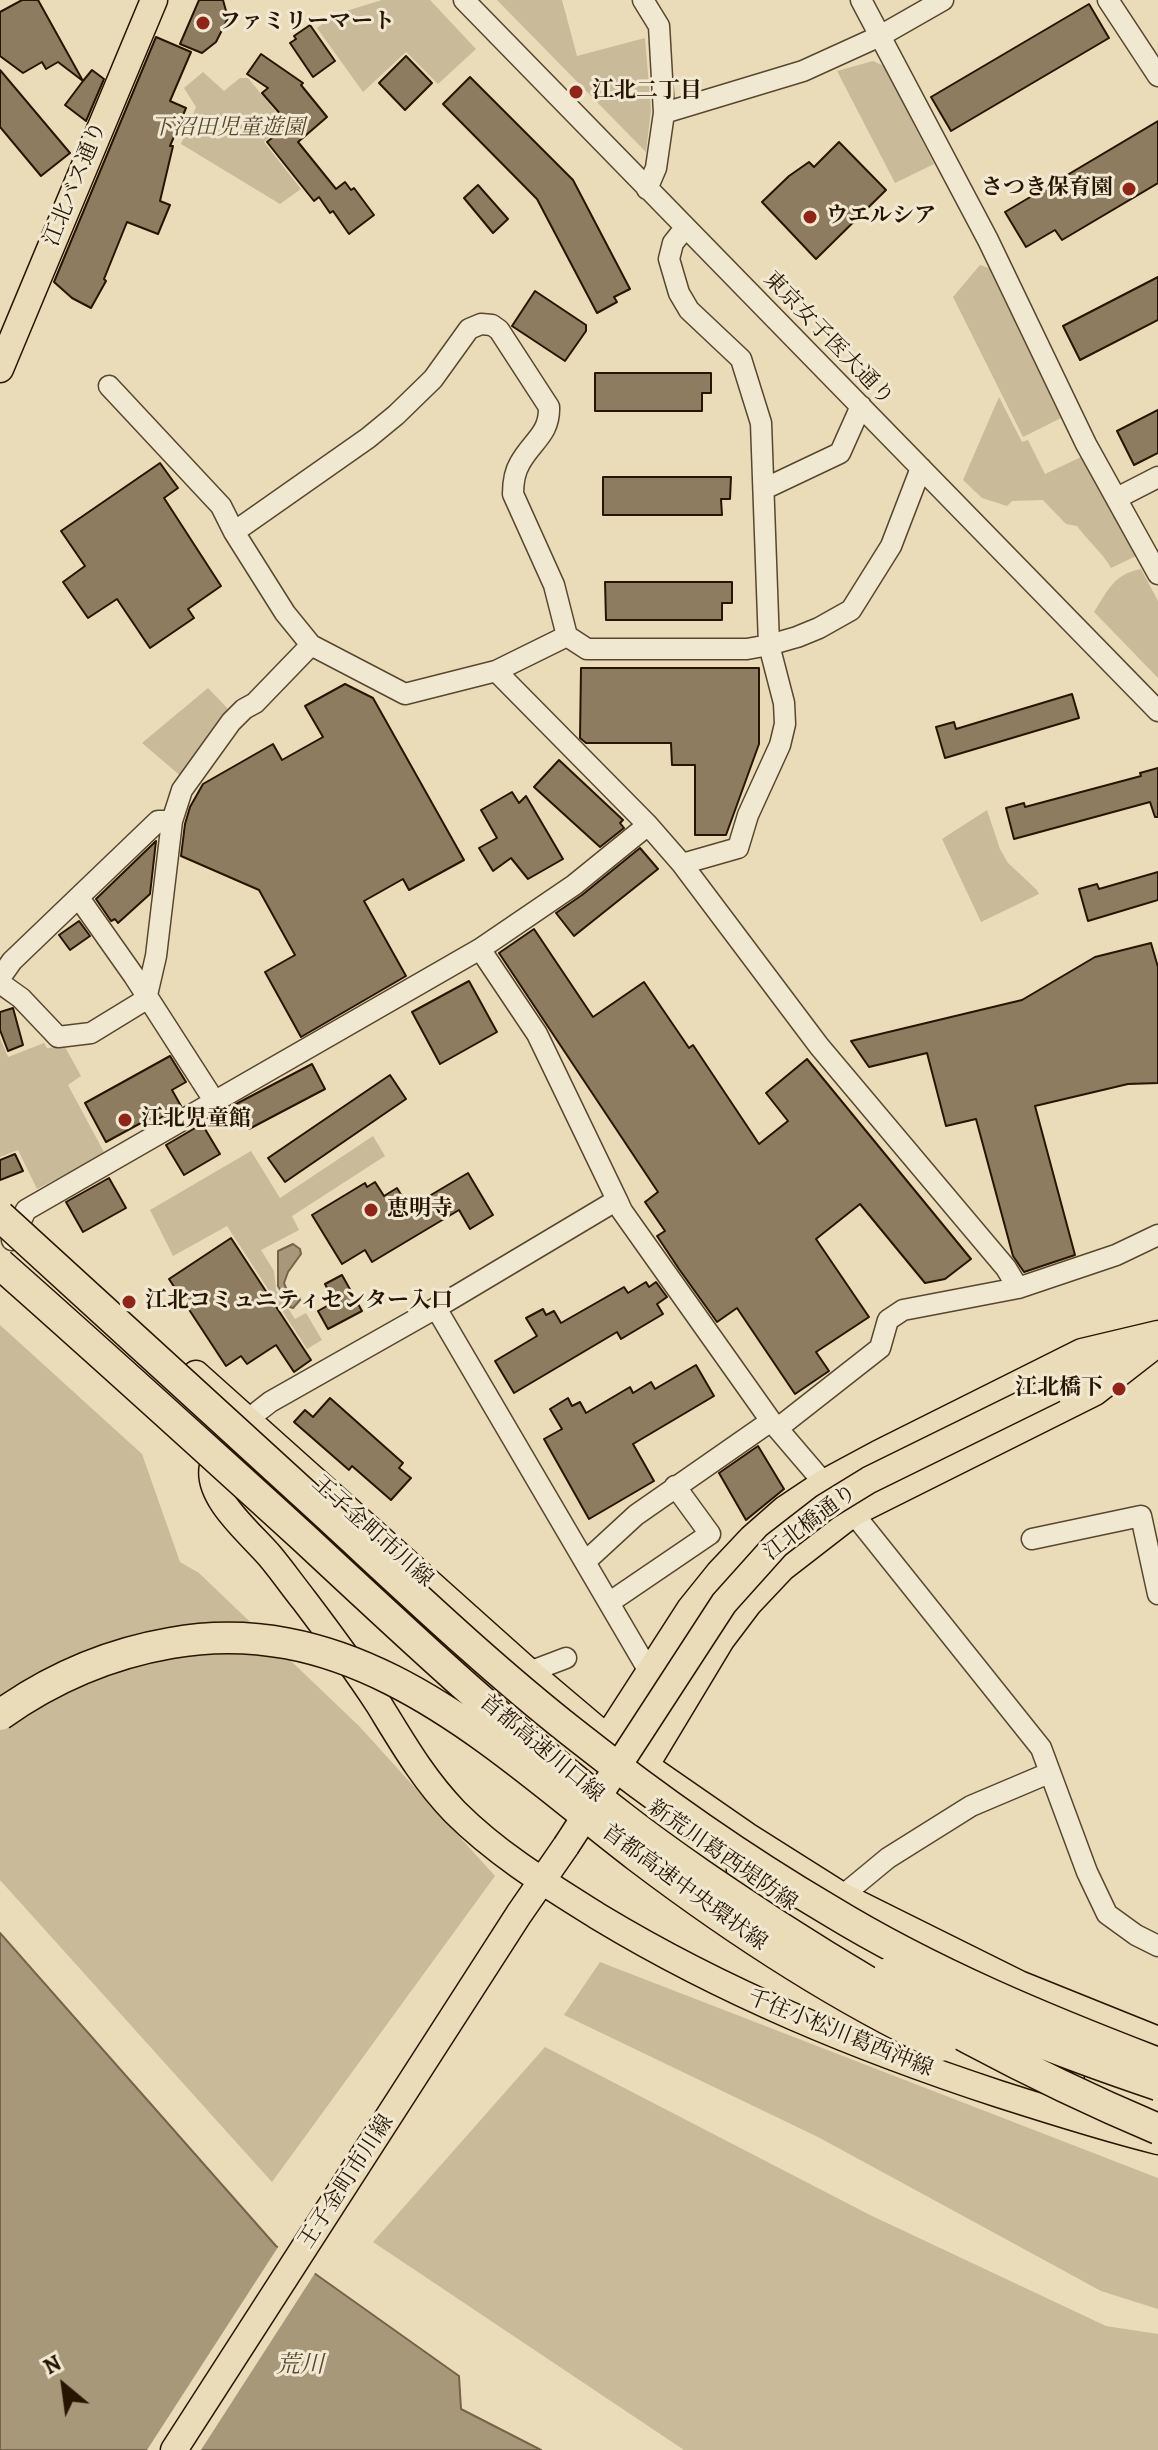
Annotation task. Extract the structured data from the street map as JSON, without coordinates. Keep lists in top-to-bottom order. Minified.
{"streets":{"highway":["首都高速川口線","首都高速中央環状線"],"main road":["江北バス通り","江北橋通り","王子金町市川線","新荒川葛西堤防線","千住小松川葛西沖線"],"street":["東京女子医大通り"]},"crossings":[["江北橋通り","王子金町市川線"],["江北橋通り","千住小松川葛西沖線"],["王子金町市川線","首都高速川口線"],["王子金町市川線","新荒川葛西堤防線"],["首都高速川口線","首都高速中央環状線"]],"water":["荒川"],"parks":["下沼田児童遊園"],"places":["ファミリーマート","江北二丁目","さつき保育園","ウエルシア","江北児童館","恵明寺","江北コミュニティセンター入口","江北橋下"],"north":"top left"}
